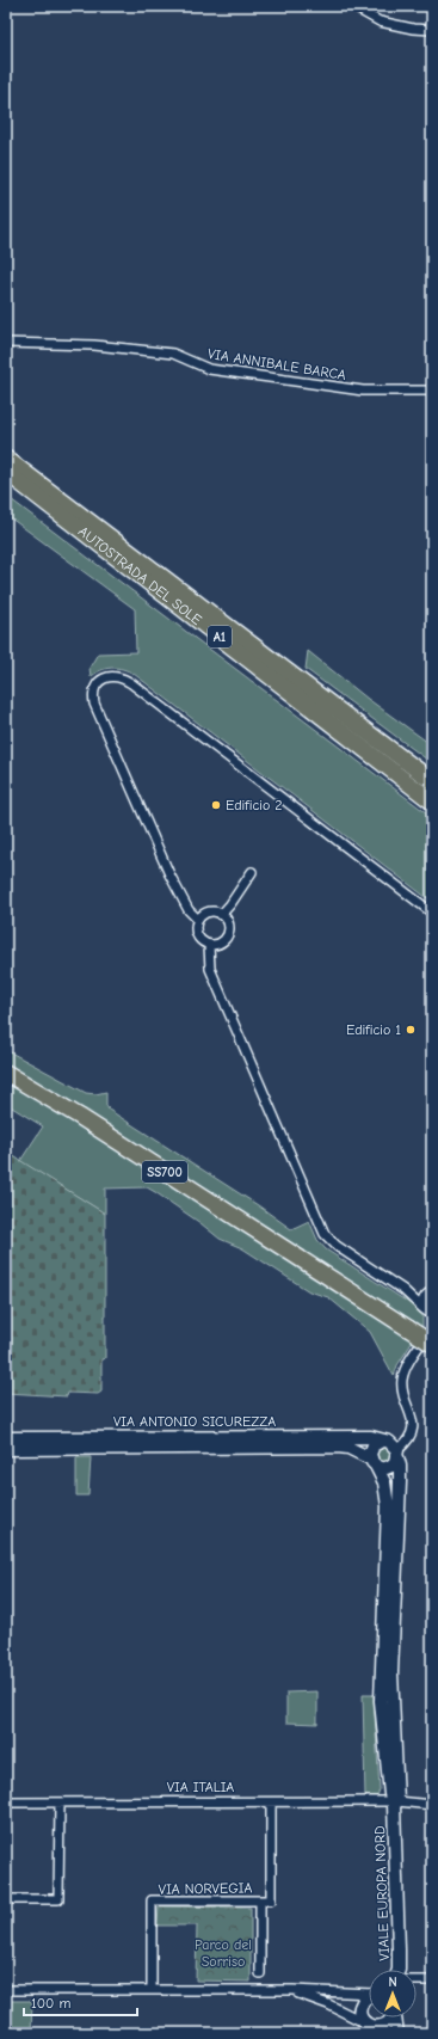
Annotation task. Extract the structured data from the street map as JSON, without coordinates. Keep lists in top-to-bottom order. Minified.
{"streets":{"highway":["AUTOSTRADA DEL SOLE","A1","SS700"],"street":["VIA ANNIBALE BARCA","VIA ANTONIO SICUREZZA","VIA ITALIA","VIA NORVEGIA","VIALE EUROPA NORD"]},"crossings":[["VIA ITALIA","VIALE EUROPA NORD"]],"parks":["Parco del Sorriso"],"places":["Edificio 2","Edificio 1"],"scale_bar":"100 m","north":"top"}
